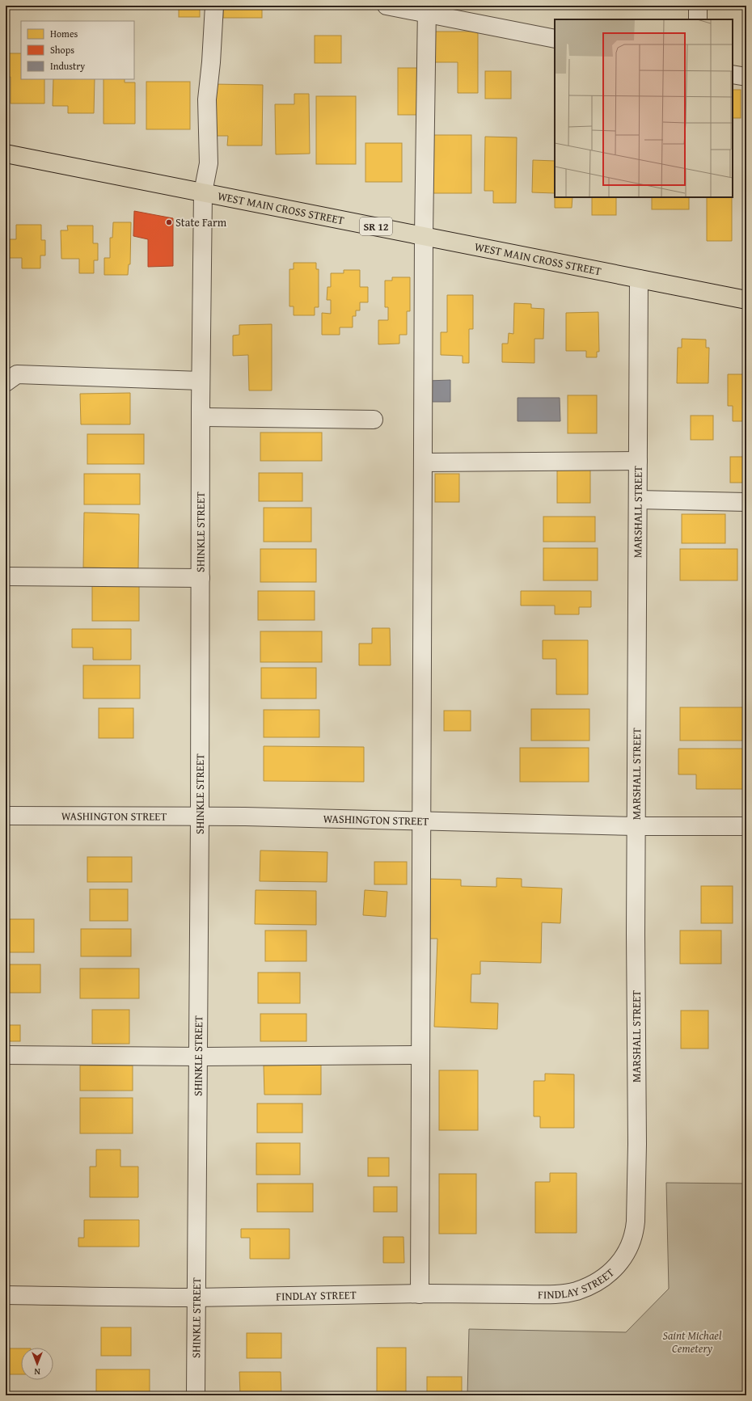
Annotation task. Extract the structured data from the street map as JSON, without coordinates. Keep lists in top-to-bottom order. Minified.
{"streets":{"highway":["WEST MAIN CROSS STREET","SR 12"],"street":["MARSHALL STREET","SHINKLE STREET","WASHINGTON STREET","FINDLAY STREET"]},"crossings":[["WEST MAIN CROSS STREET","MARSHALL STREET"],["WEST MAIN CROSS STREET","SHINKLE STREET"],["MARSHALL STREET","WASHINGTON STREET"],["MARSHALL STREET","FINDLAY STREET"],["SHINKLE STREET","WASHINGTON STREET"],["SHINKLE STREET","FINDLAY STREET"]],"parks":["Saint Michael Cemetery"],"places":["State Farm"],"legend":["Homes","Shops","Industry"],"north":"bottom"}
